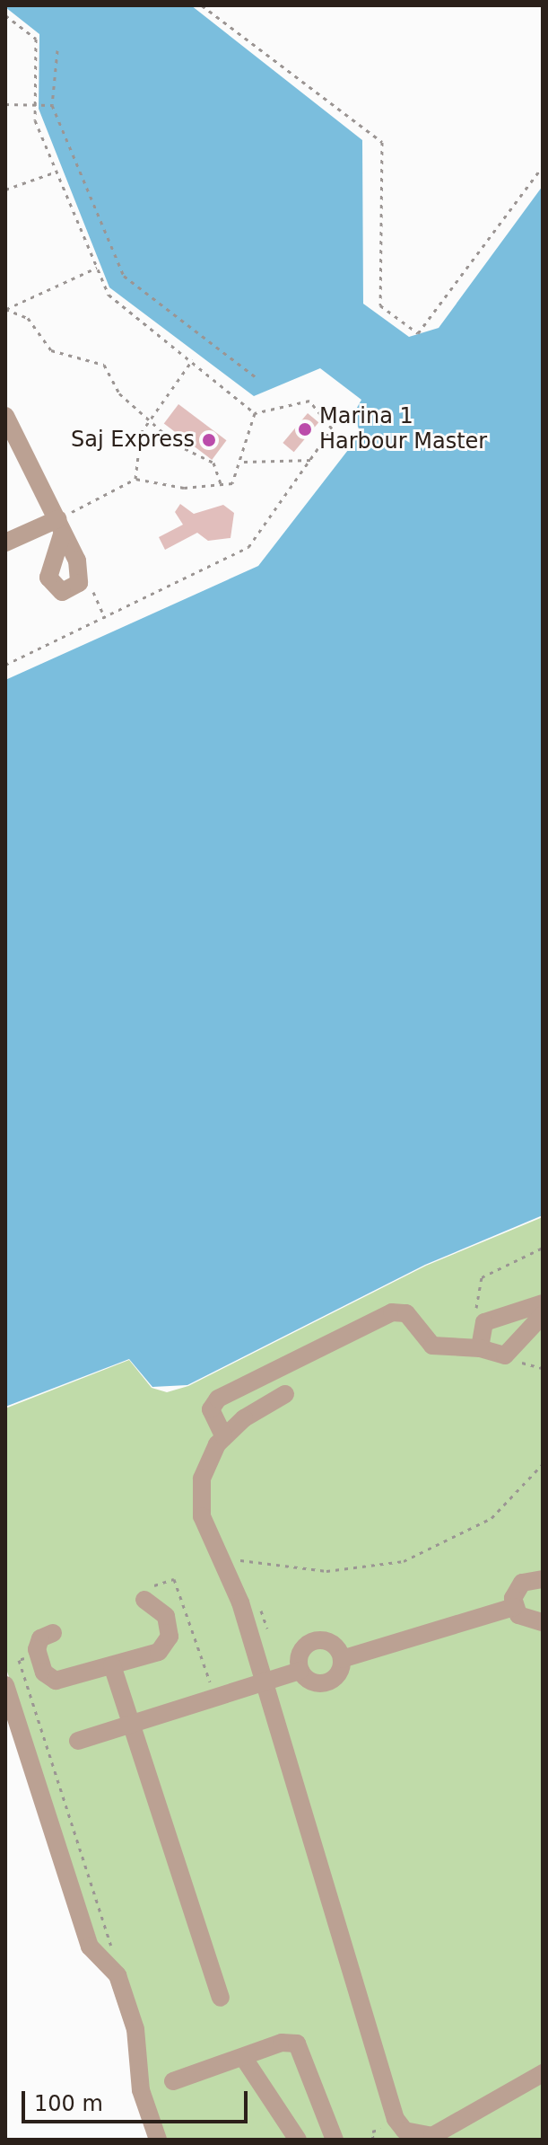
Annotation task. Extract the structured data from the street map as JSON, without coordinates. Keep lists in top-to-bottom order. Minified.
{"places":["Marina 1 Harbour Master","Saj Express"],"scale_bar":"100 m"}
